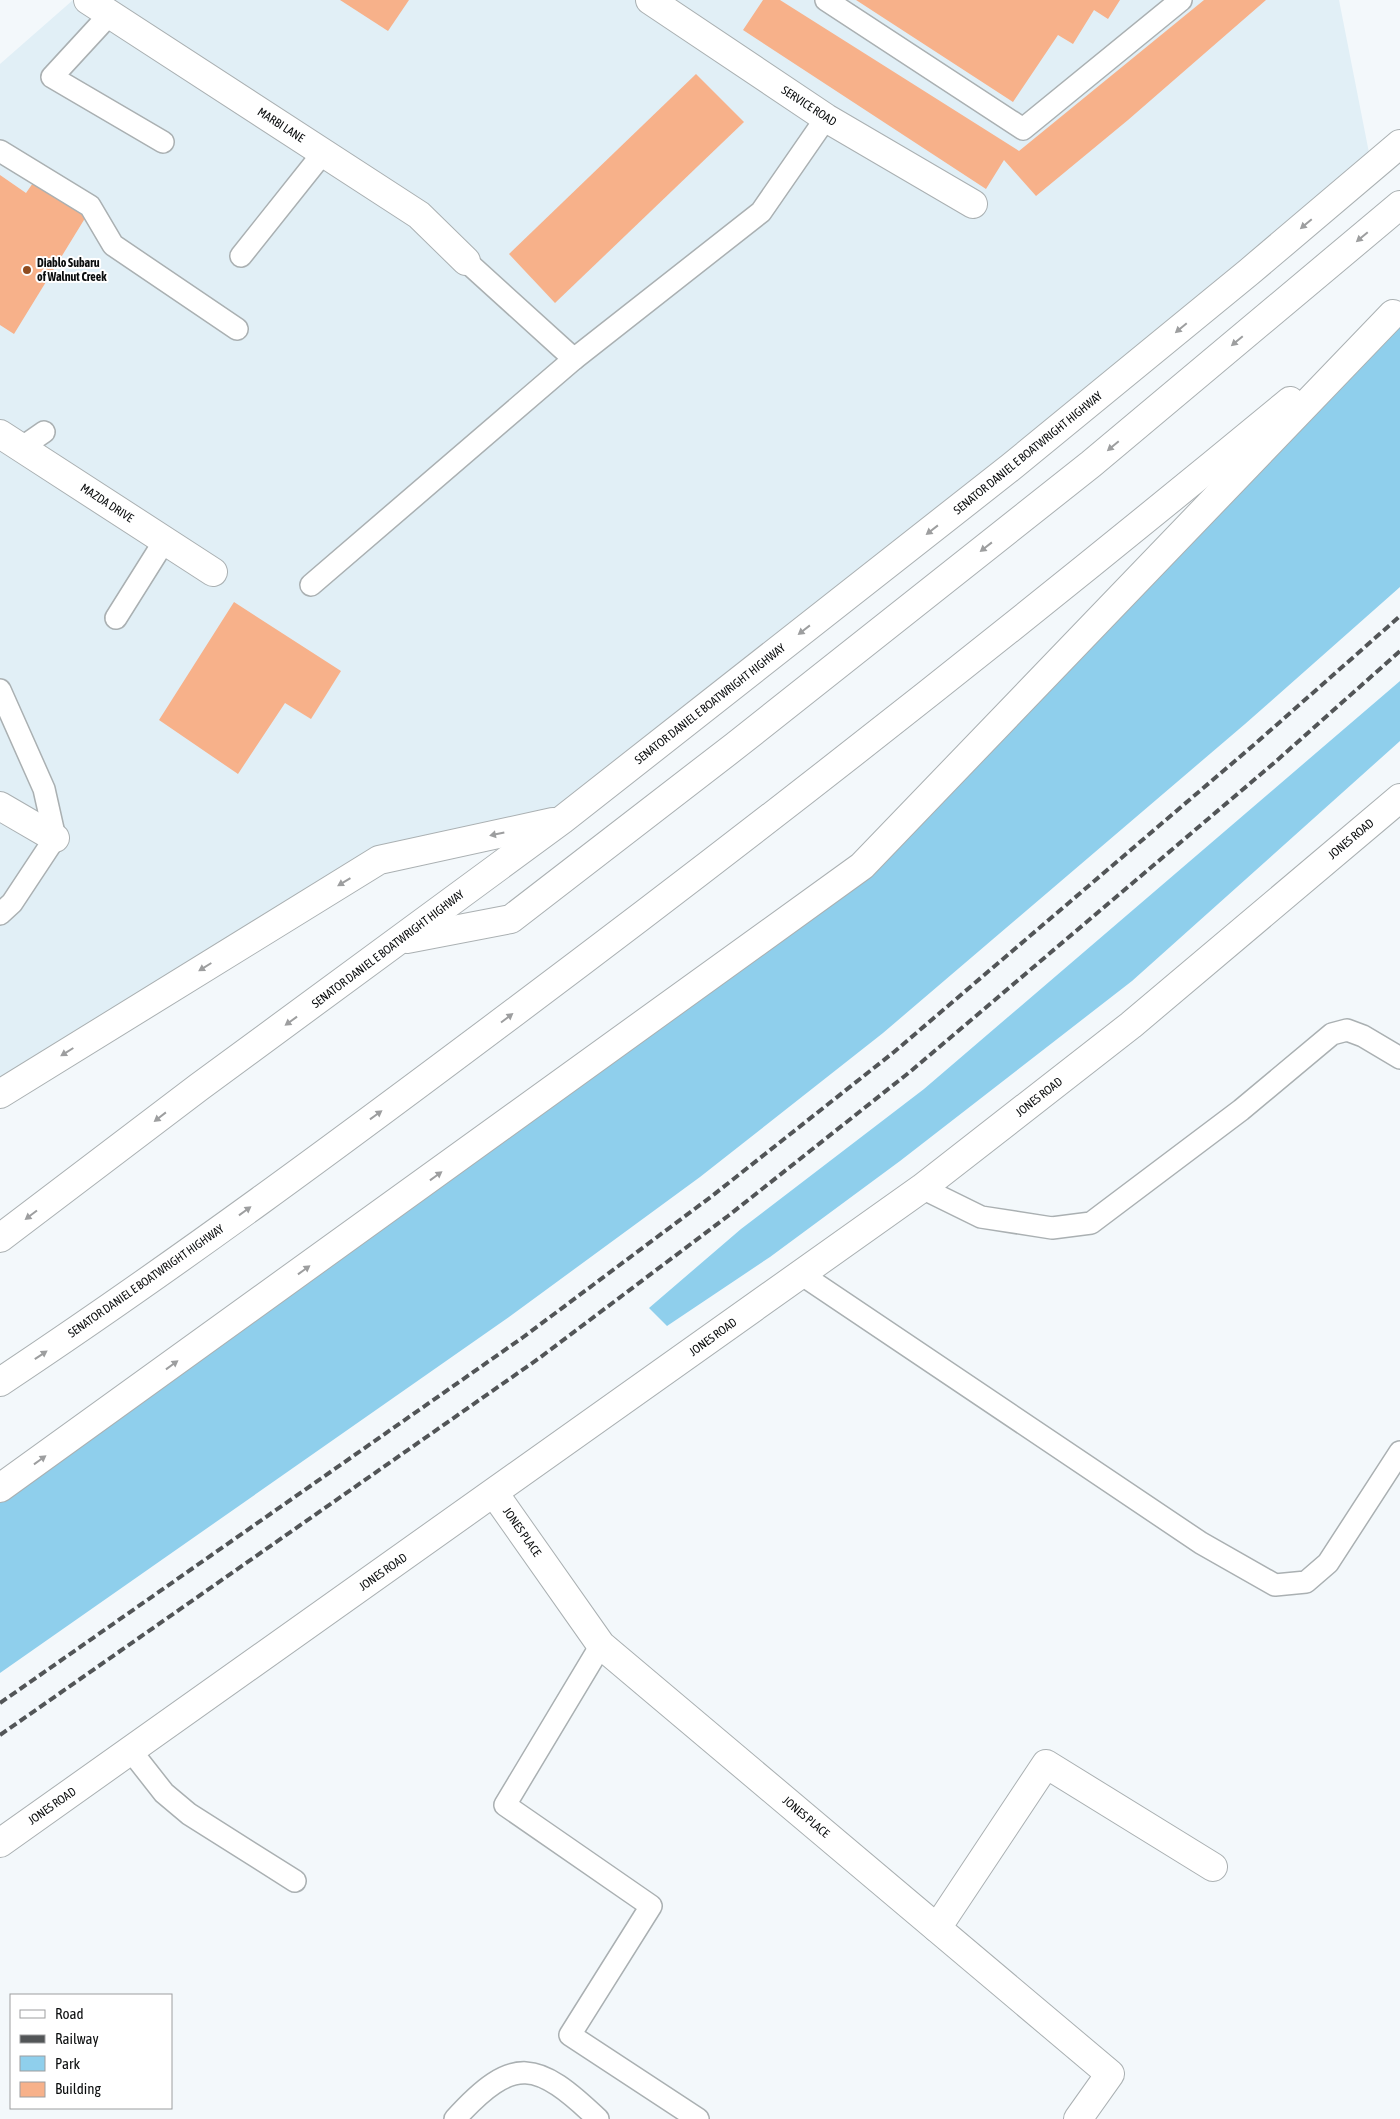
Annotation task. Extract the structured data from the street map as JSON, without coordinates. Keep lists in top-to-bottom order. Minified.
{"streets":{"main road":["SERVICE ROAD","MARBI LANE","SENATOR DANIEL E BOATWRIGHT HIGHWAY","MAZDA DRIVE","JONES ROAD","JONES PLACE"]},"crossings":[["JONES ROAD","JONES PLACE"]],"places":["Diablo Subaru of Walnut Creek"],"legend":["Road","Railway","Park","Building"]}
